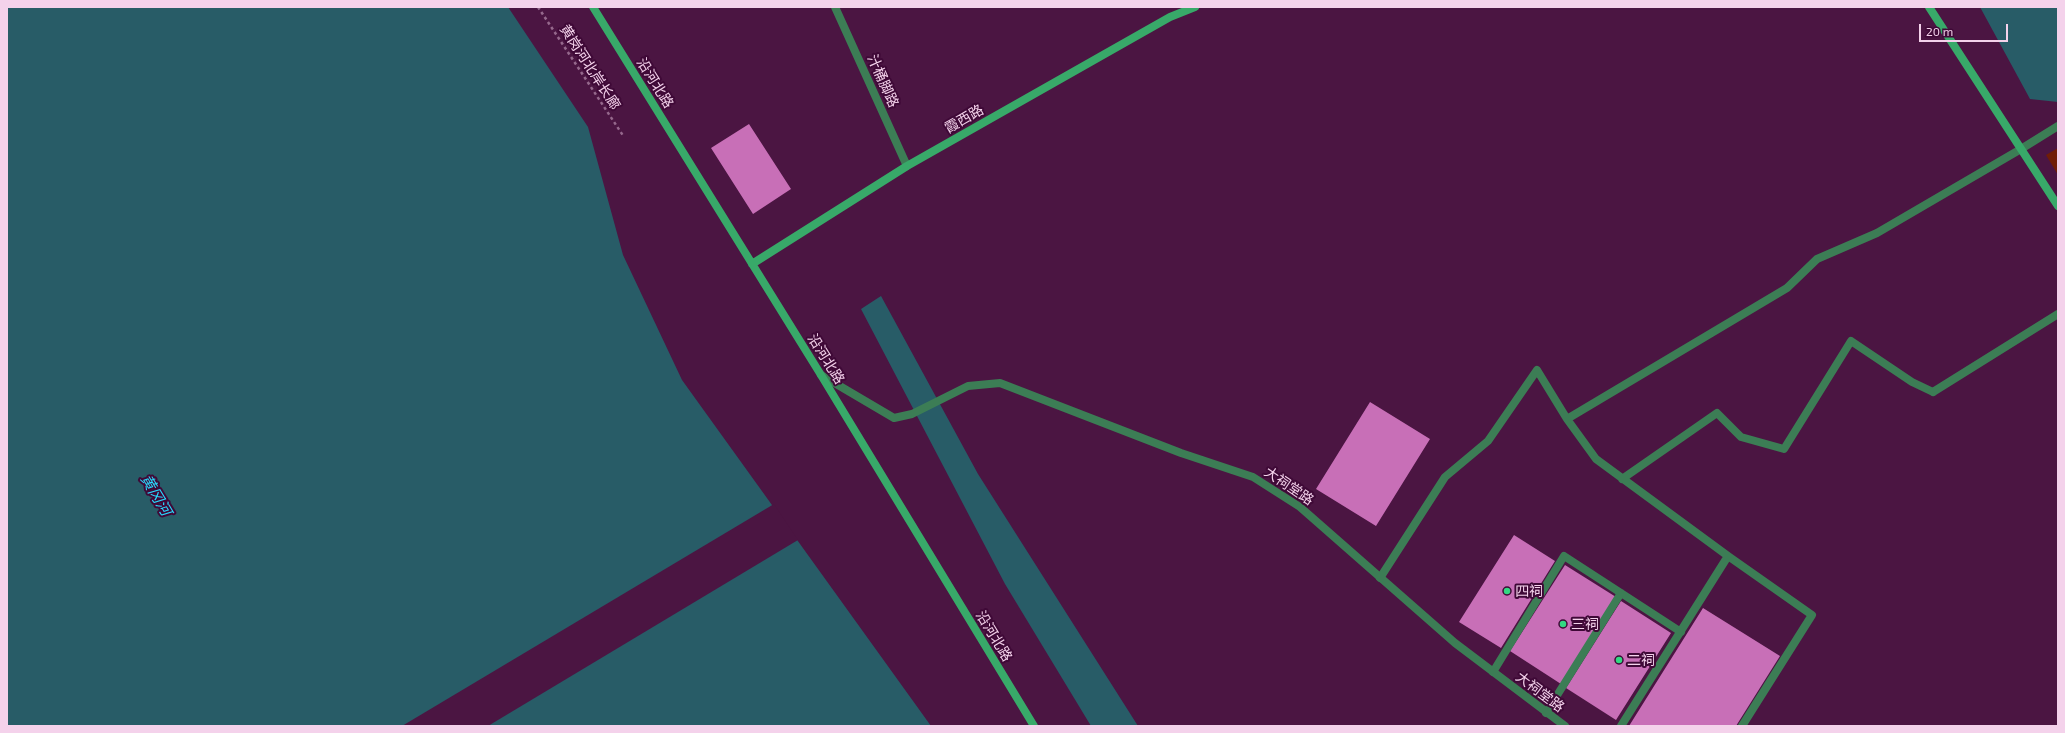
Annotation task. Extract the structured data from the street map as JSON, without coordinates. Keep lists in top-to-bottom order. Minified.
{"streets":{"street":["汁桶脚路","沿河北路","霞西路","大祠堂路"],"path":["黄岗河北岸长廊"]},"crossings":[["汁桶脚路","霞西路"],["沿河北路","霞西路"],["沿河北路","大祠堂路"]],"water":["黄冈河"],"places":["四祠","三祠","二祠"],"scale_bar":"20 m"}
